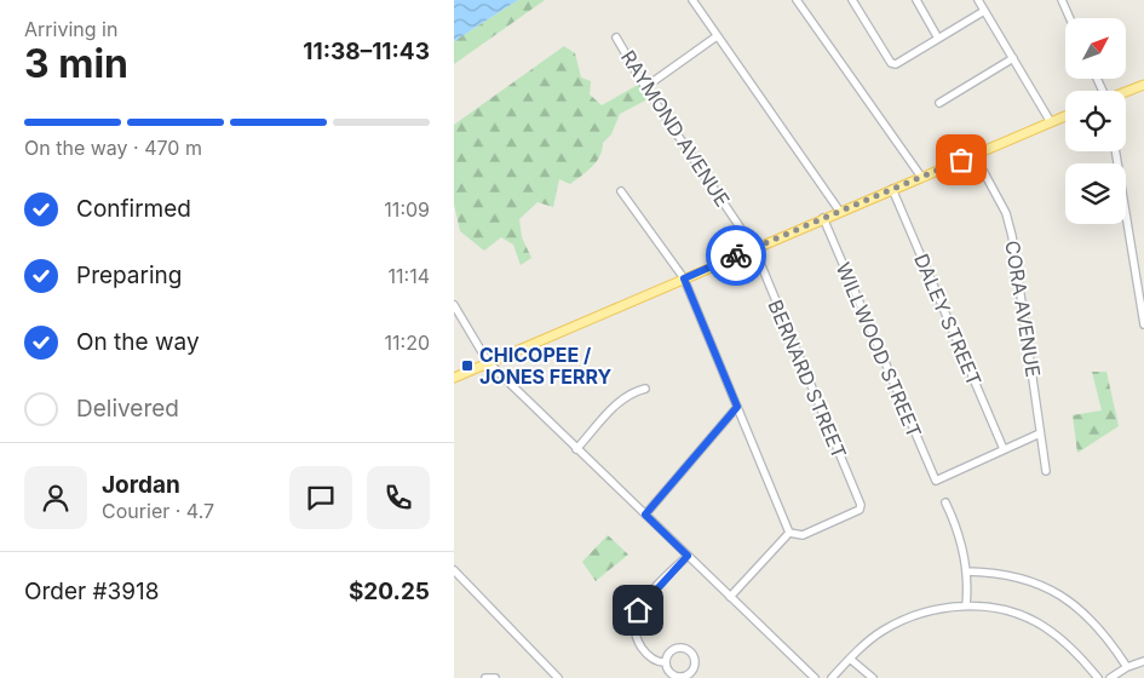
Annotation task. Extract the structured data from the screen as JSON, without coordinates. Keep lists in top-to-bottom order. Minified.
{"streets":{"street":["RAYMOND AVENUE","CORA AVENUE","DALEY STREET","WILLWOOD STREET","BERNARD STREET"]},"crossings":[["RAYMOND AVENUE","BERNARD STREET"],["DALEY STREET","WILLWOOD STREET"]],"places":{"transit":["CHICOPEE / JONES FERRY"]},"north":"top right","page":{"heading":["3 min","Arriving in","11:38–11:43"],"panel":["Jordan","Courier · 4.7","Order #3918","$20.25"],"bar":"On the way · 470 m","list":[["Confirmed","11:09"],["Preparing","11:14"],["On the way","11:20"],"Delivered"]}}
